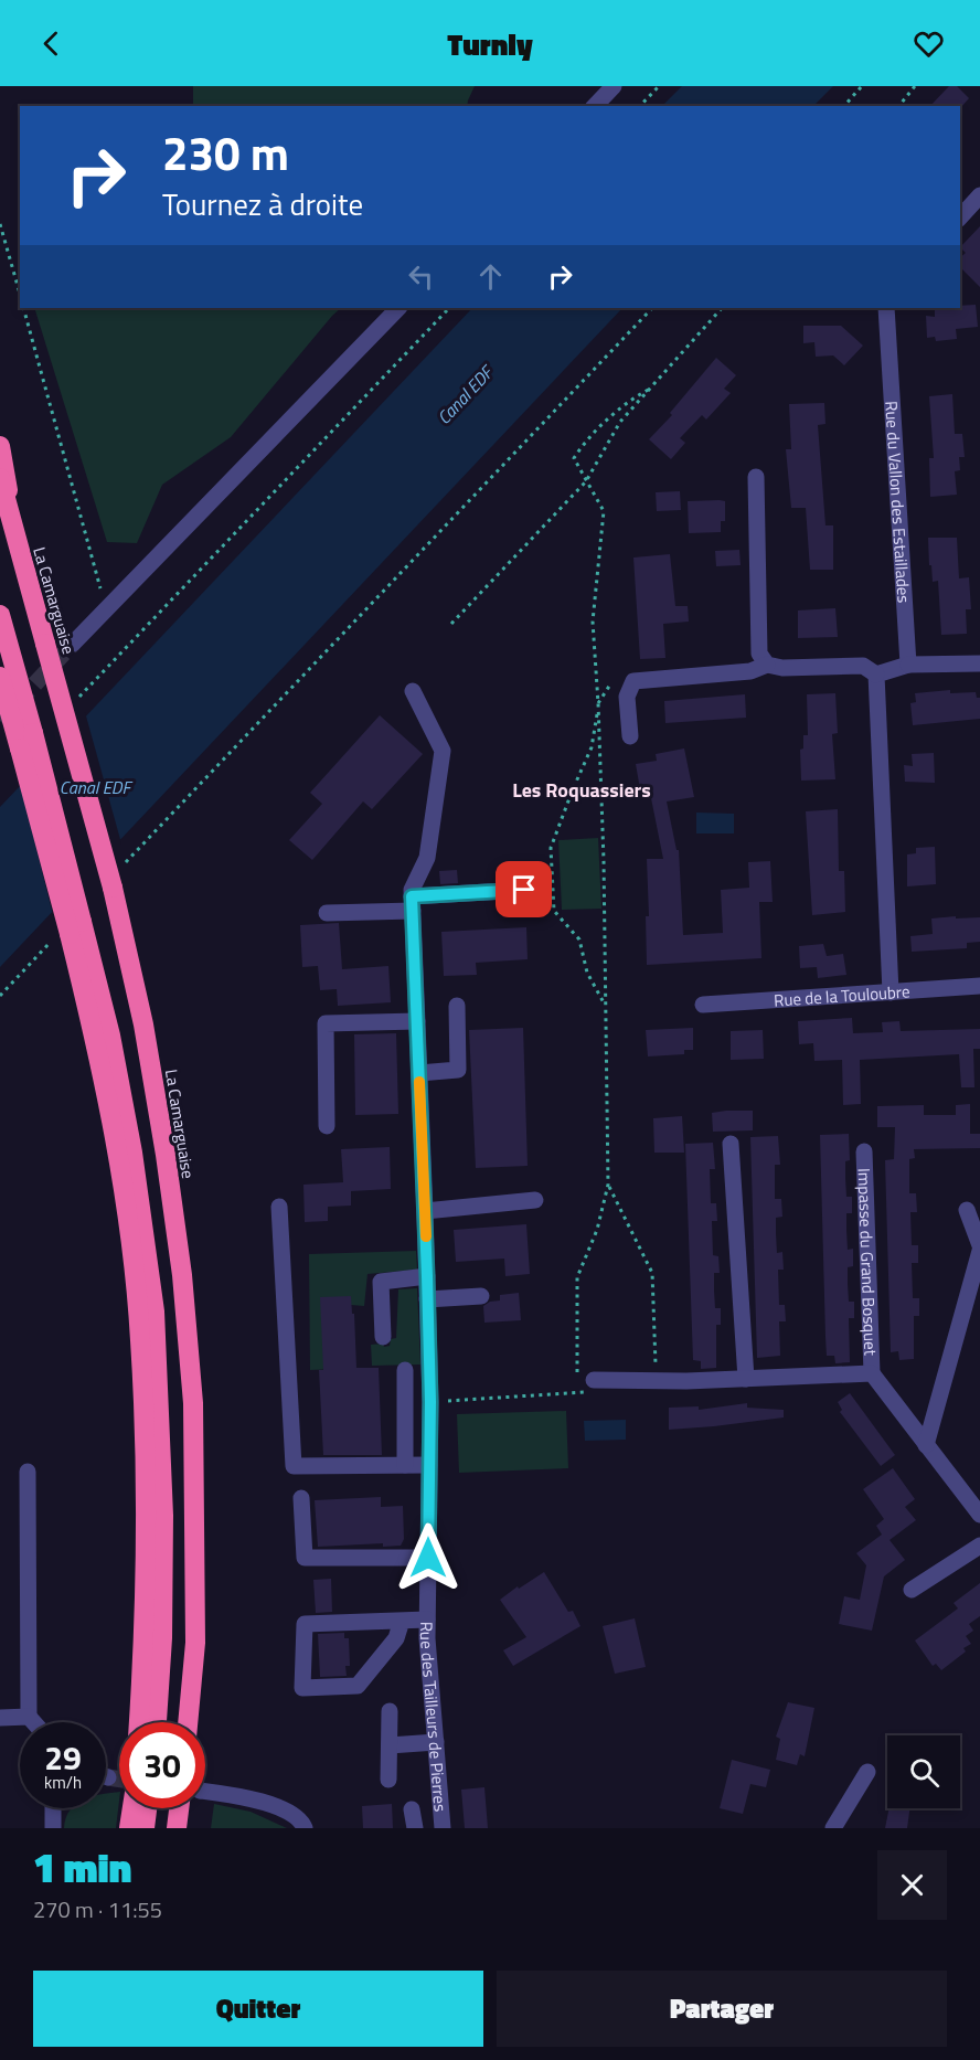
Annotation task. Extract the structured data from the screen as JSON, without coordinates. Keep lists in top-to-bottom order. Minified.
{"streets":{"highway":["La Camarguaise"],"street":["Rue du Vallon des Estaillades","Rue de la Touloubre","Impasse du Grand Bosquet","Rue des Tailleurs de Pierres"]},"districts":["Les Roquassiers"],"water":["Canal EDF"],"page":{"header":"Turnly","turn":["230 m","Tournez à droite"],"speed":"29 km/h","limit":"30","heading":["1 min","270 m · 11:55"],"buttons":["Quitter","Partager"]}}
